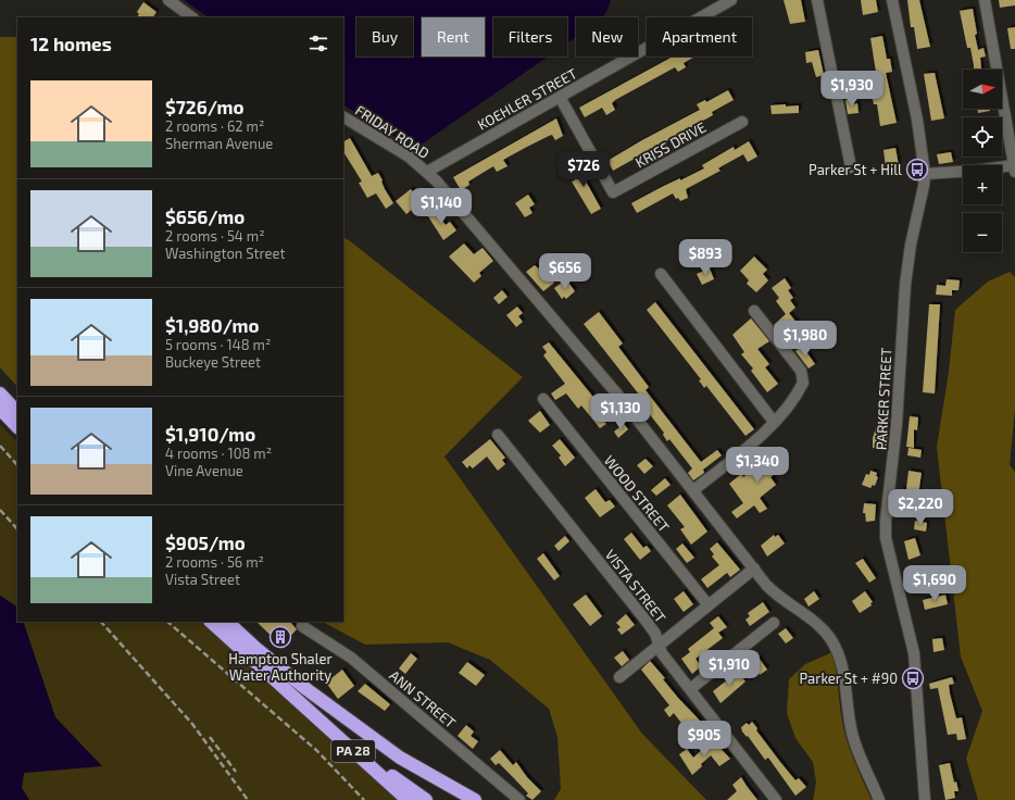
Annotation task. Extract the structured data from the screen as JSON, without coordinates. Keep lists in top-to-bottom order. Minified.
{"streets":{"highway":["PA 28"],"street":["KOEHLER STREET","FRIDAY ROAD","KRISS DRIVE","PARKER STREET","WOOD STREET","VISTA STREET","ANN STREET"]},"crossings":[["KOEHLER STREET","FRIDAY ROAD"],["KOEHLER STREET","KRISS DRIVE"]],"places":{"bus stop":["Parker St + Hill","Parker St + #90"],"building":["Hampton Shaler Water Authority"]},"north":"right","page":{"chip":["Buy","Rent","Filters","New","Apartment"],"heading":"12 homes","map_buttons":["+","−"],"list":[{"name":"$726/mo","note":"2 rooms · 62 m² · Sherman Avenue"},{"name":"$656/mo","note":"2 rooms · 54 m² · Washington Street"},{"name":"$1,980/mo","note":"5 rooms · 148 m² · Buckeye Street"},{"name":"$1,910/mo","note":"4 rooms · 108 m² · Vine Avenue"},{"name":"$905/mo","note":"2 rooms · 56 m² · Vista Street"}],"price":["$1,930","$726","$1,140","$893","$656","$1,980","$1,130","$1,340","$2,220","$1,690","$1,910","$905"]}}
